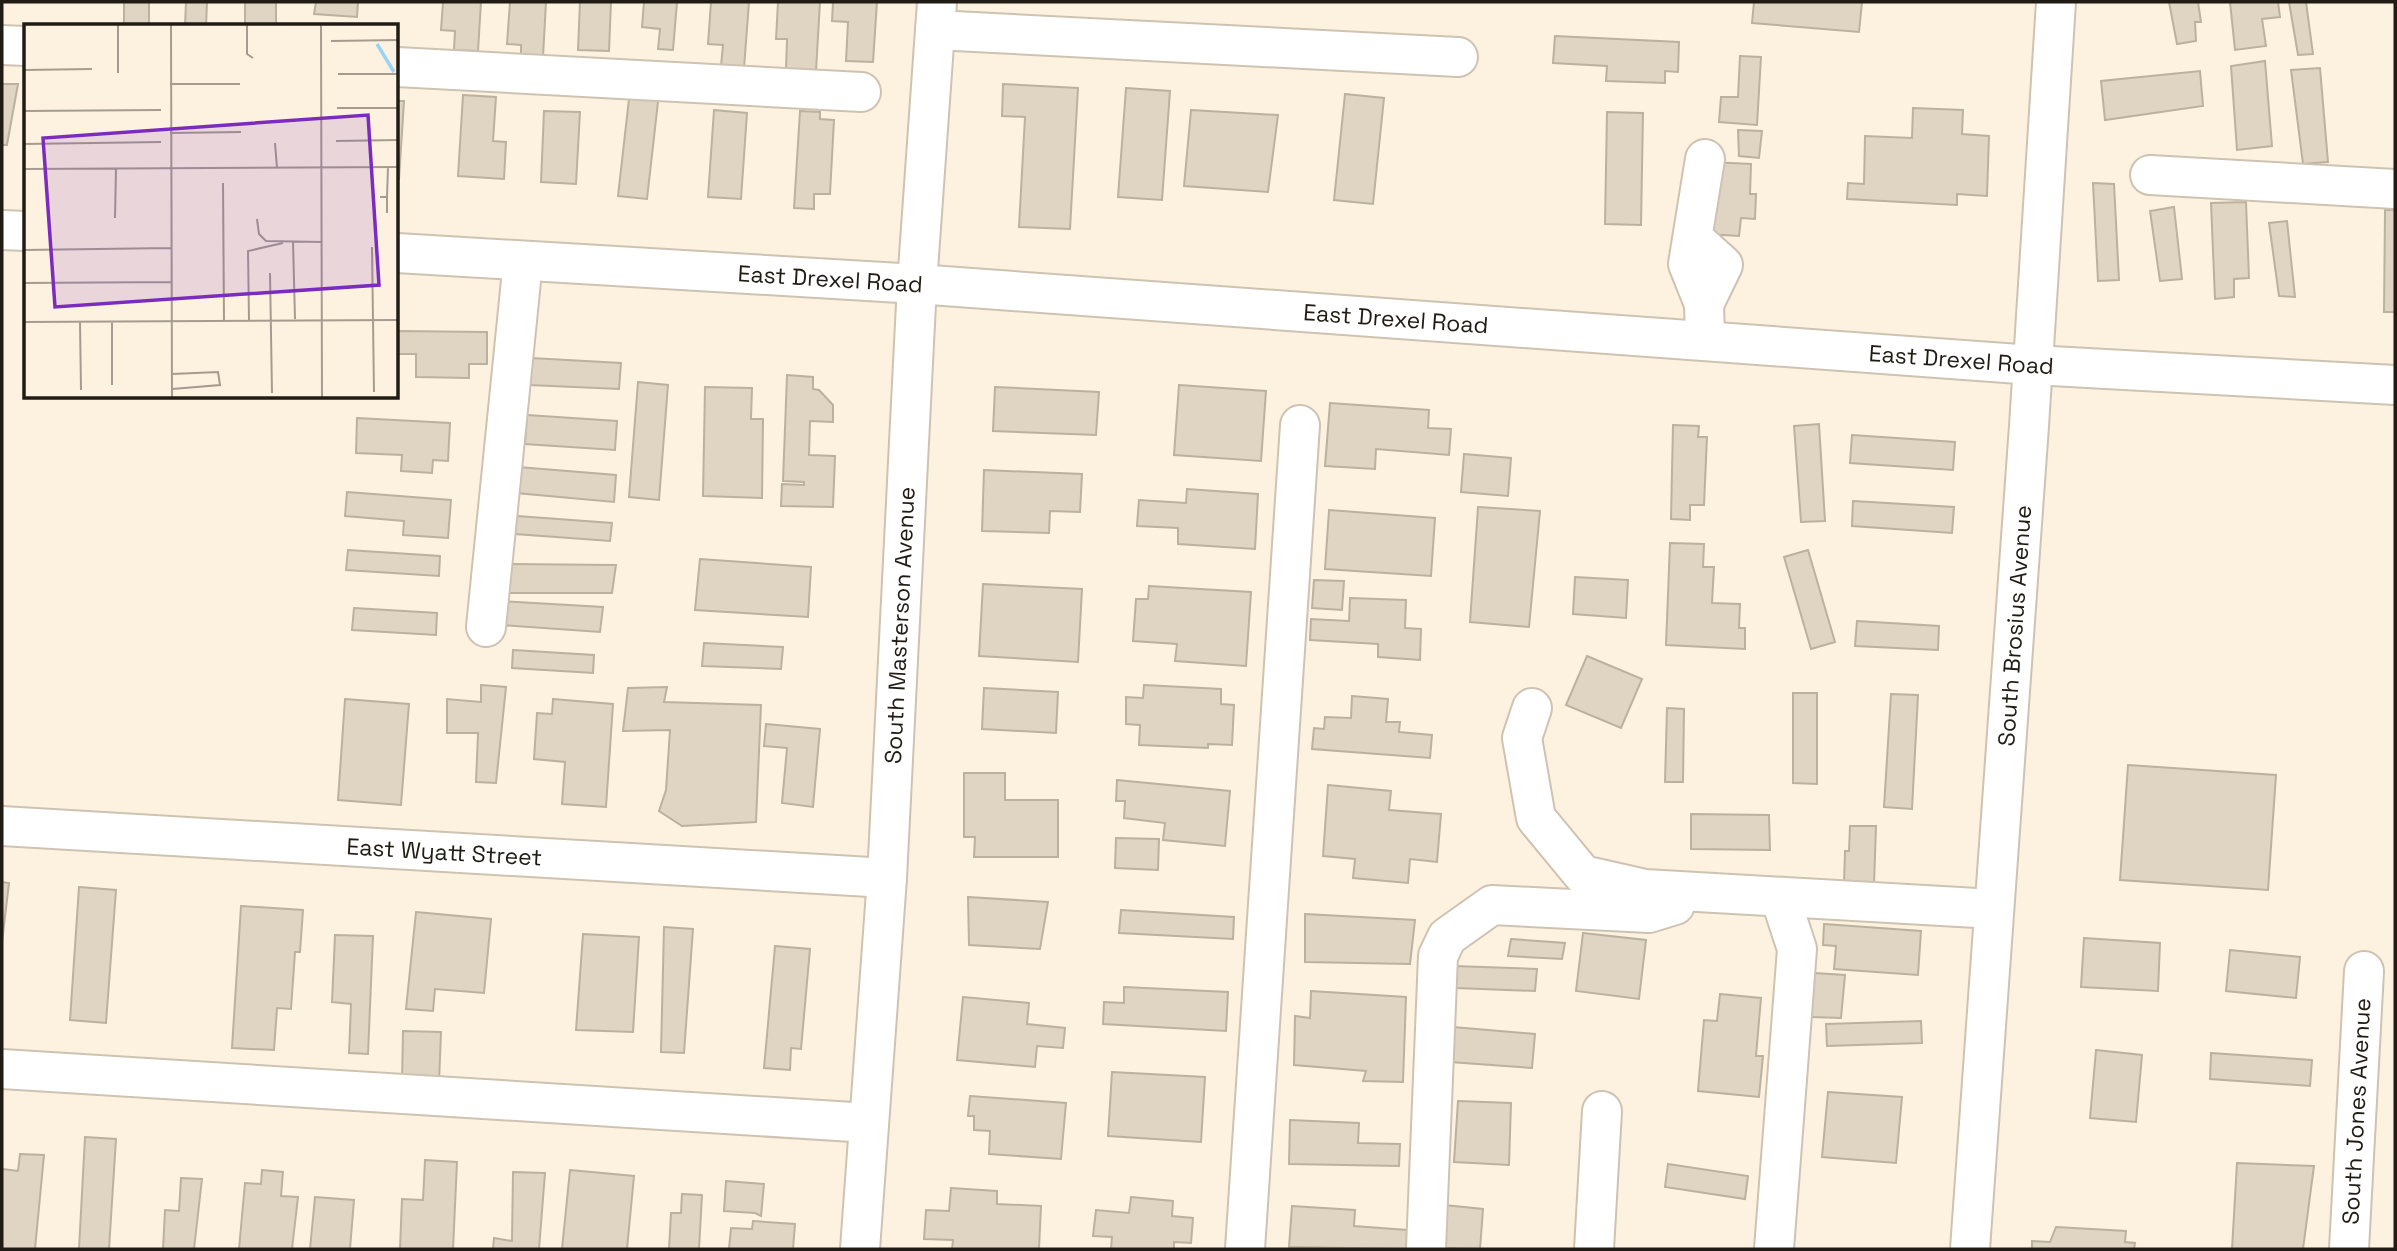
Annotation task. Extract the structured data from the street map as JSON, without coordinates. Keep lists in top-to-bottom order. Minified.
{"streets":{"street":["East Drexel Road","South Masterson Avenue","South Brosius Avenue","East Wyatt Street","South Jones Avenue"]},"crossings":[["East Drexel Road","South Masterson Avenue"],["East Drexel Road","South Brosius Avenue"],["South Masterson Avenue","East Wyatt Street"]]}
